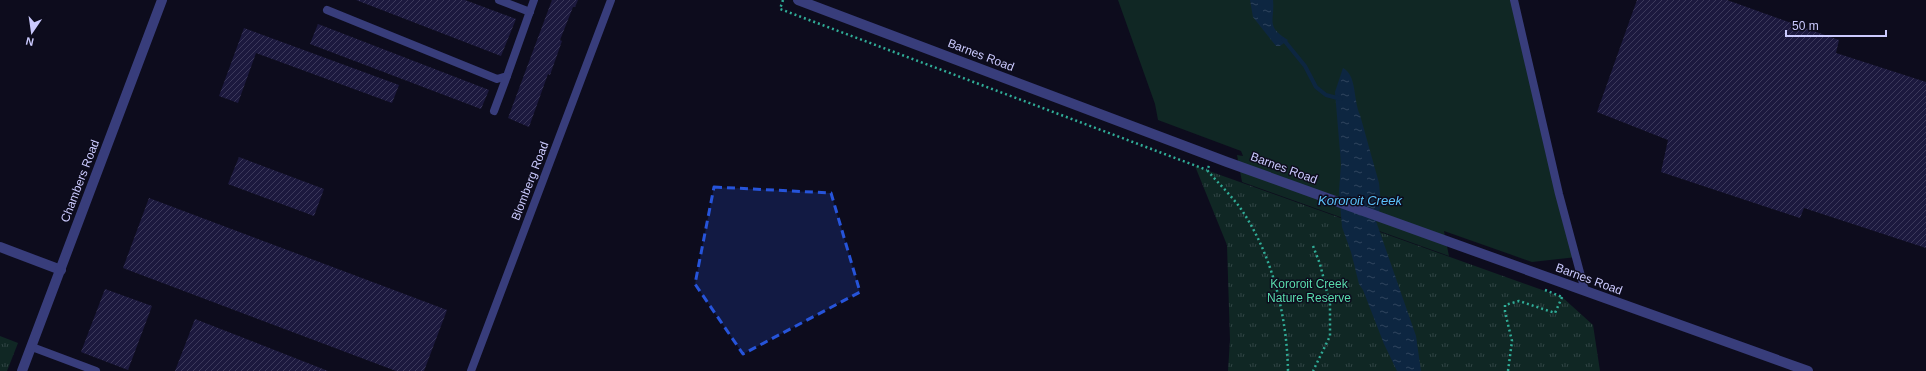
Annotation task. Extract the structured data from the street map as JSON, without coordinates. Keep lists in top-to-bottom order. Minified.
{"streets":{"street":["Barnes Road","Chambers Road"],"lane":["Blomberg Road"]},"water":["Kororoit Creek"],"parks":["Kororoit Creek Nature Reserve"],"scale_bar":"50 m","north":"bottom"}
